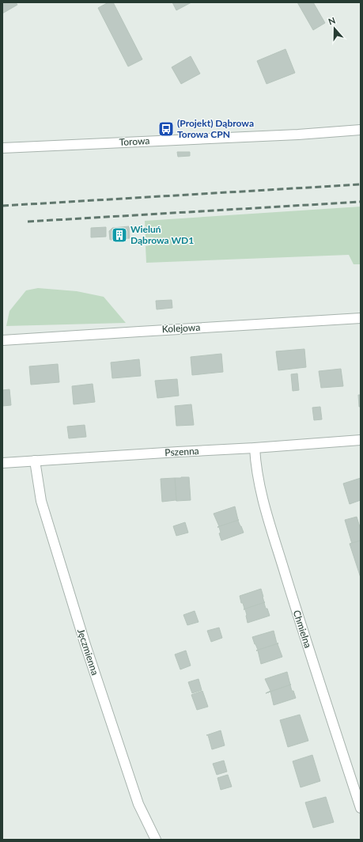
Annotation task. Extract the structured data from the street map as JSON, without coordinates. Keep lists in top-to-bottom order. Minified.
{"streets":{"street":["Torowa","Kolejowa","Pszenna","Chmielna","Jęczmienna"]},"crossings":[["Pszenna","Chmielna"],["Pszenna","Jęczmienna"]],"places":{"bus stop":["(Projekt) Dąbrowa Torowa CPN"],"building":["Wieluń Dąbrowa WD1"]},"north":"top"}
